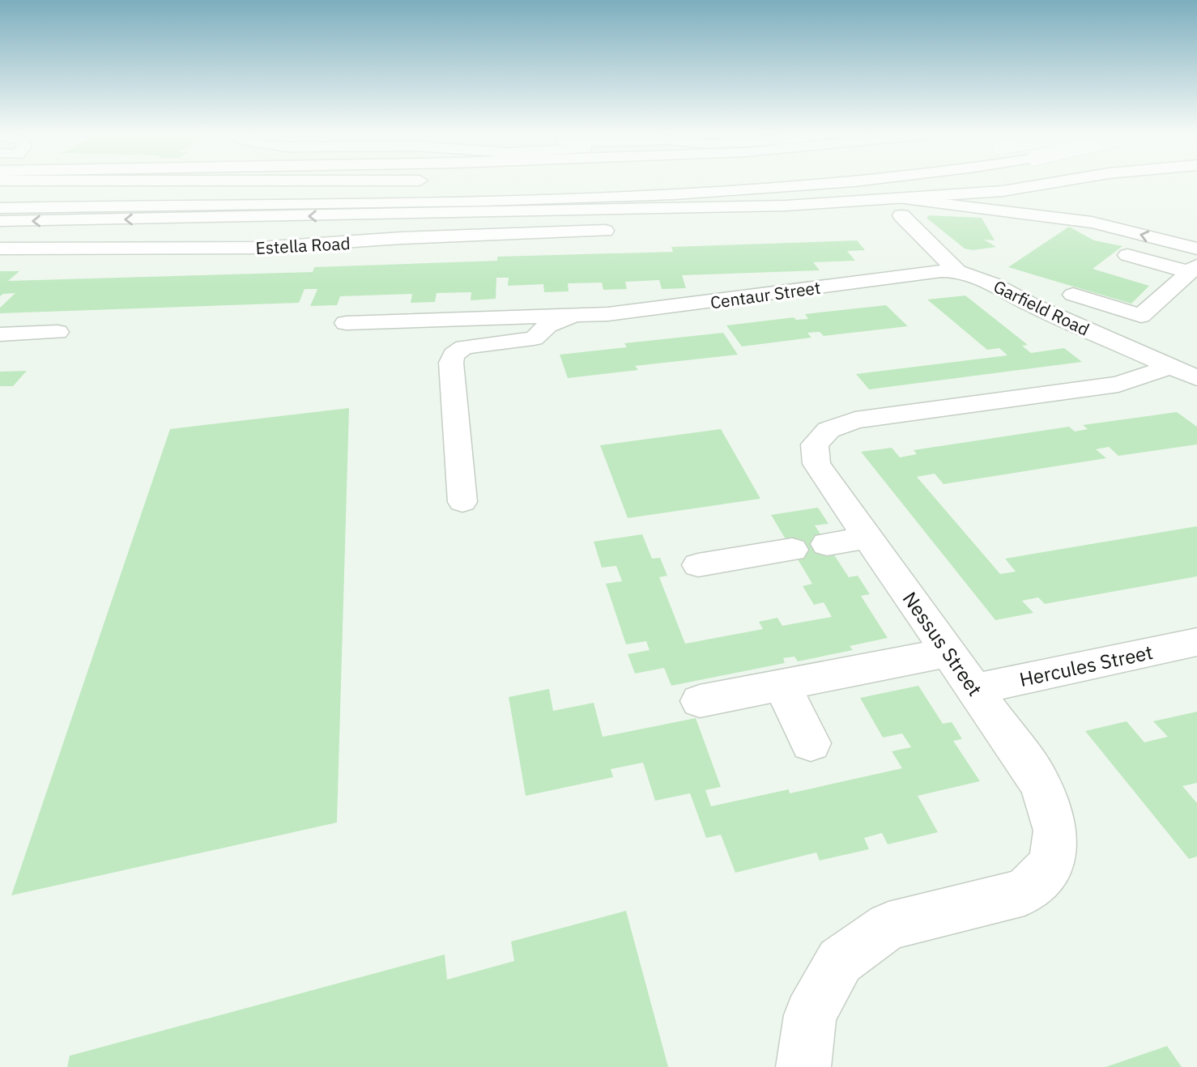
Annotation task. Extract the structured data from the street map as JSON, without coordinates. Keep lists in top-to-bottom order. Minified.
{"streets":{"main road":["Estella Road","Centaur Street","Garfield Road","Nessus Street","Hercules Street"]},"crossings":[["Centaur Street","Garfield Road"],["Garfield Road","Nessus Street"],["Nessus Street","Hercules Street"]]}
